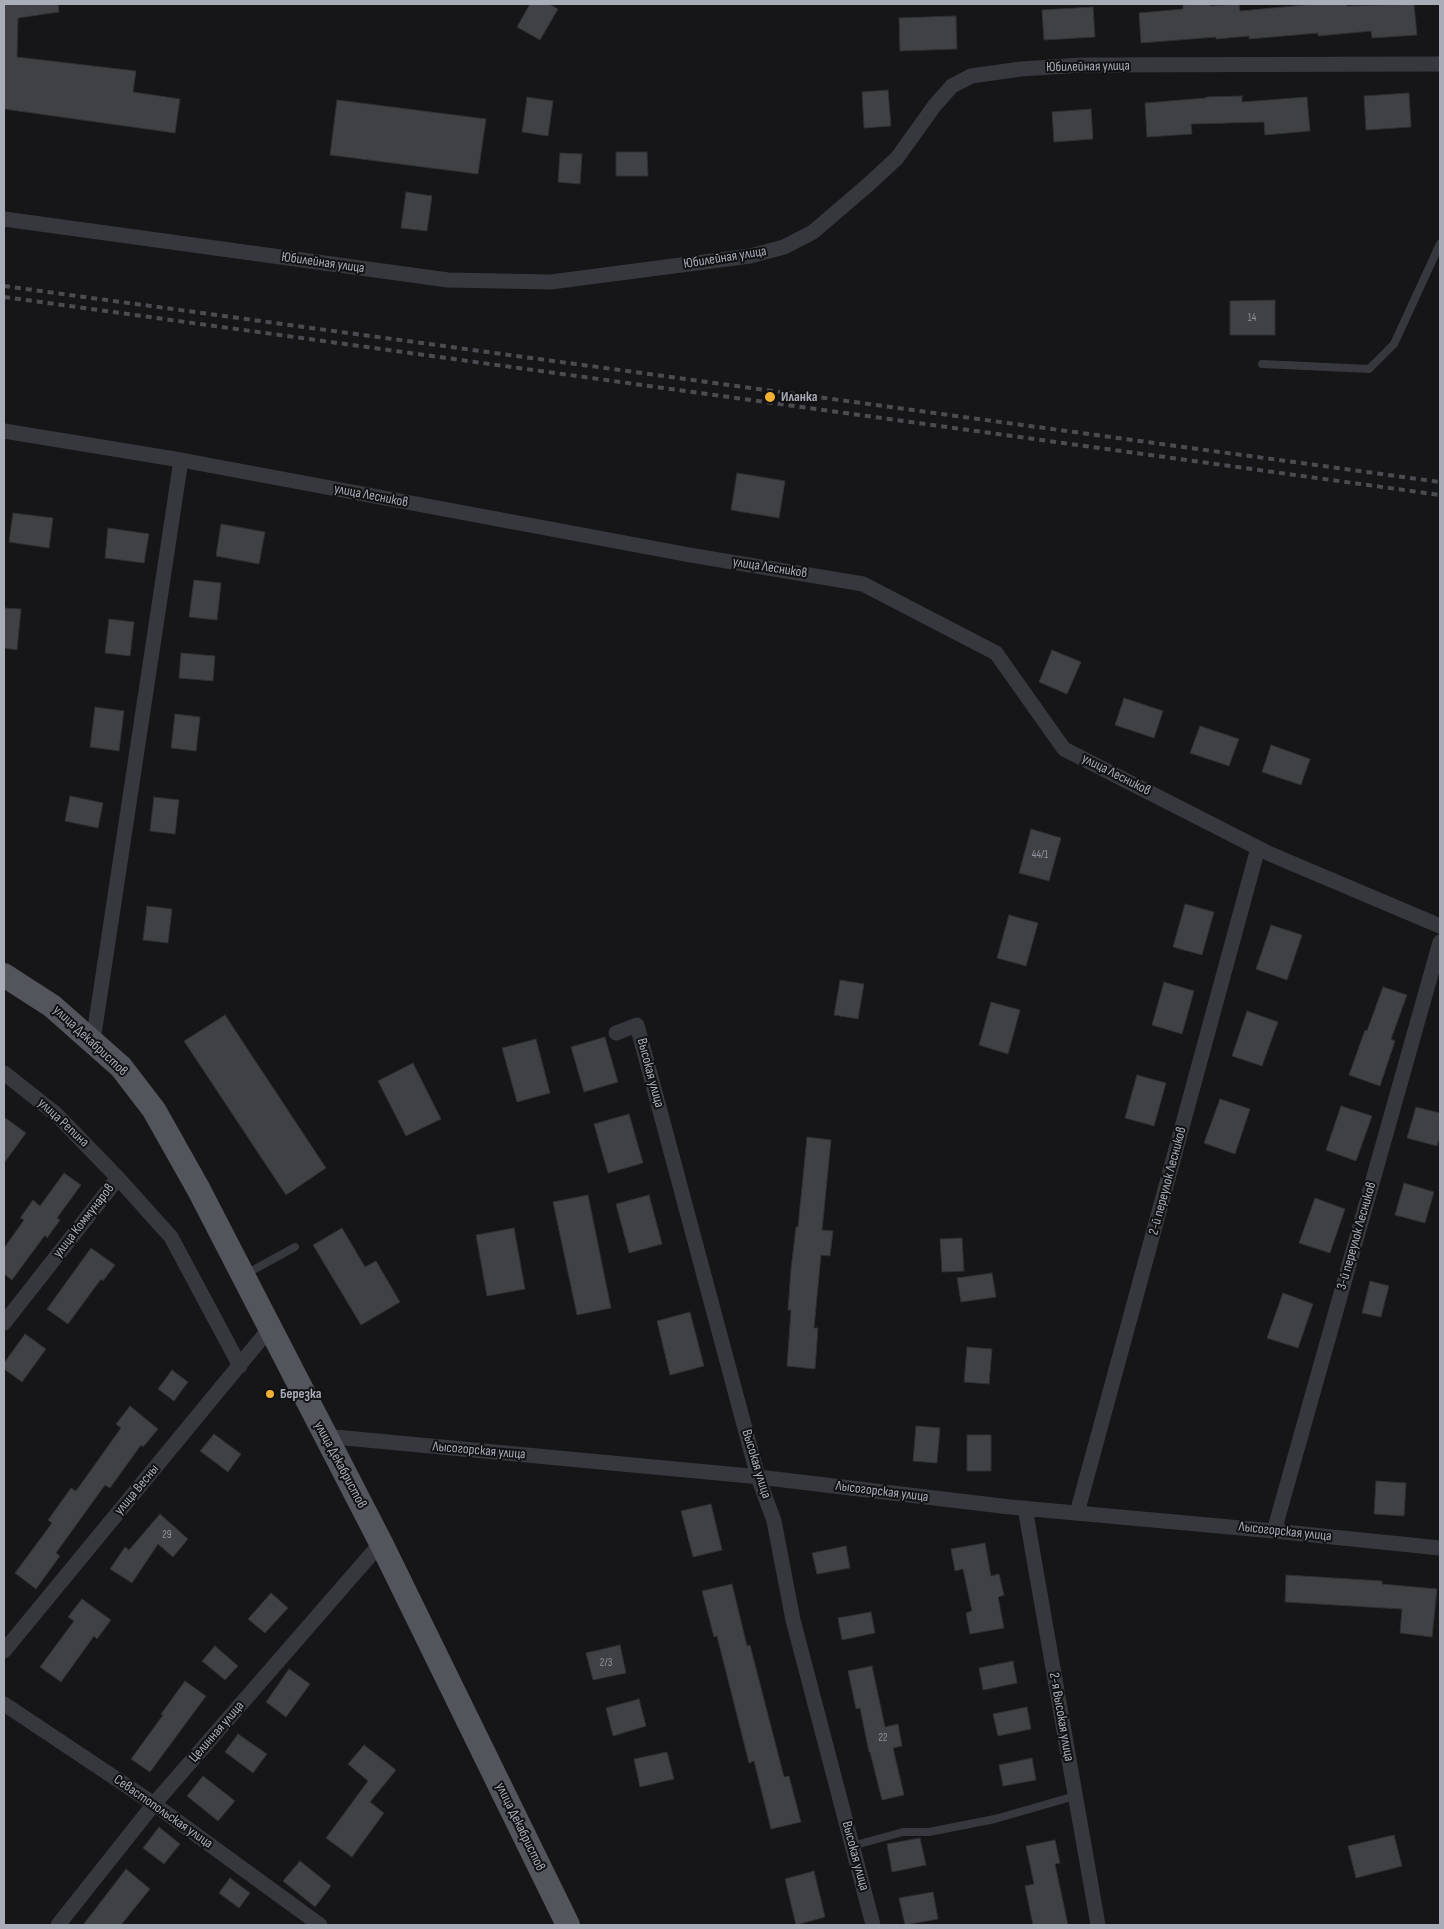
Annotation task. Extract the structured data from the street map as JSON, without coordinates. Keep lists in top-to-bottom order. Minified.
{"streets":{"main road":["улица Декабристов"],"street":["Юбилейная улица","улица Лесников","Высокая улица","улица Репина","2-й переулок Лесников","улица Коммунаров","3-й переулок Лесников","Лысогорская улица","улица Весны","2-я Высокая улица","Целинная улица","Севастопольская улица"]},"crossings":[["улица Лесников","2-й переулок Лесников"],["улица Декабристов","Лысогорская улица"],["улица Декабристов","улица Весны"],["улица Декабристов","Целинная улица"],["Высокая улица","Лысогорская улица"],["улица Репина","улица Коммунаров"],["2-й переулок Лесников","Лысогорская улица"],["улица Коммунаров","улица Весны"],["3-й переулок Лесников","Лысогорская улица"],["Лысогорская улица","2-я Высокая улица"],["Целинная улица","Севастопольская улица"]],"places":["Иланка","Березка"],"house_numbers":["14","44/1","29","2/3","22"]}
